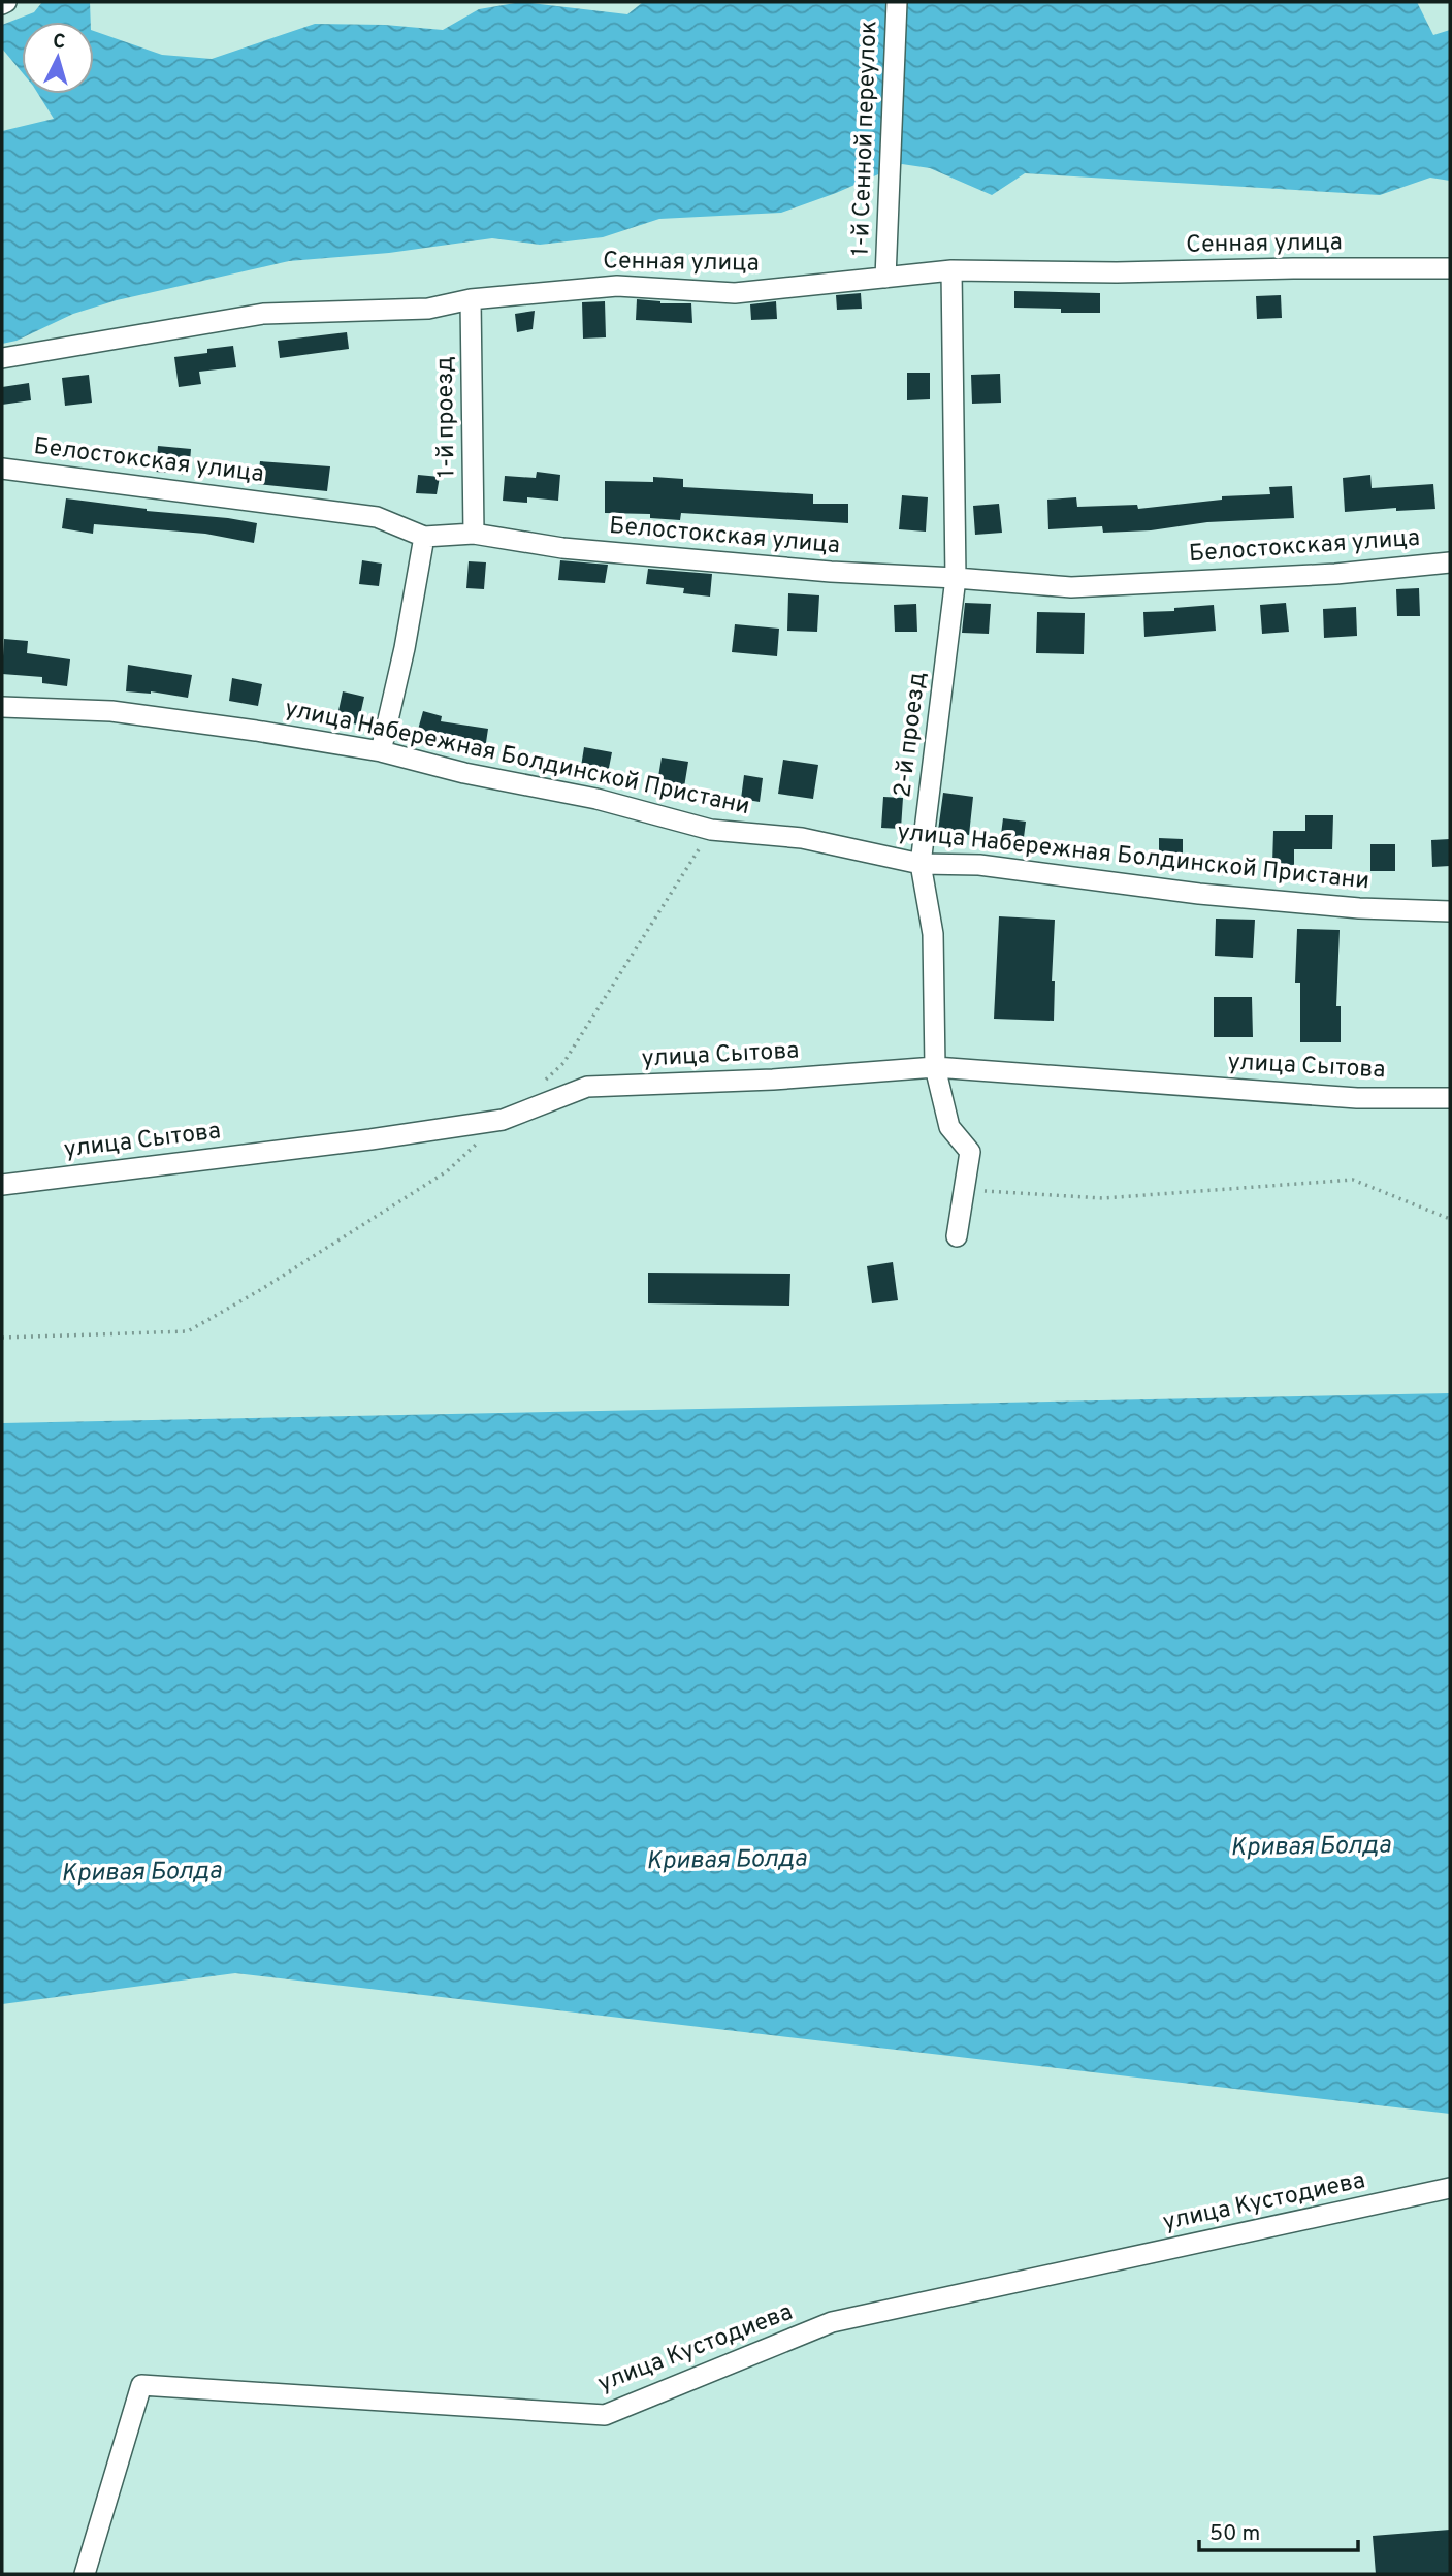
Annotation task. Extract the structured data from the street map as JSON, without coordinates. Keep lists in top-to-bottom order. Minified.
{"streets":{"street":["1-й Сенной переулок","Сенная улица","1-й проезд","Белостокская улица","2-й проезд","улица Набережная Болдинской Пристани","улица Сытова","улица Кустодиева"]},"crossings":[["1-й Сенной переулок","Сенная улица"],["Сенная улица","1-й проезд"],["Сенная улица","2-й проезд"],["1-й проезд","Белостокская улица"],["Белостокская улица","2-й проезд"],["2-й проезд","улица Набережная Болдинской Пристани"],["2-й проезд","улица Сытова"]],"water":["Кривая Болда"],"scale_bar":"50 m","north":"top"}
